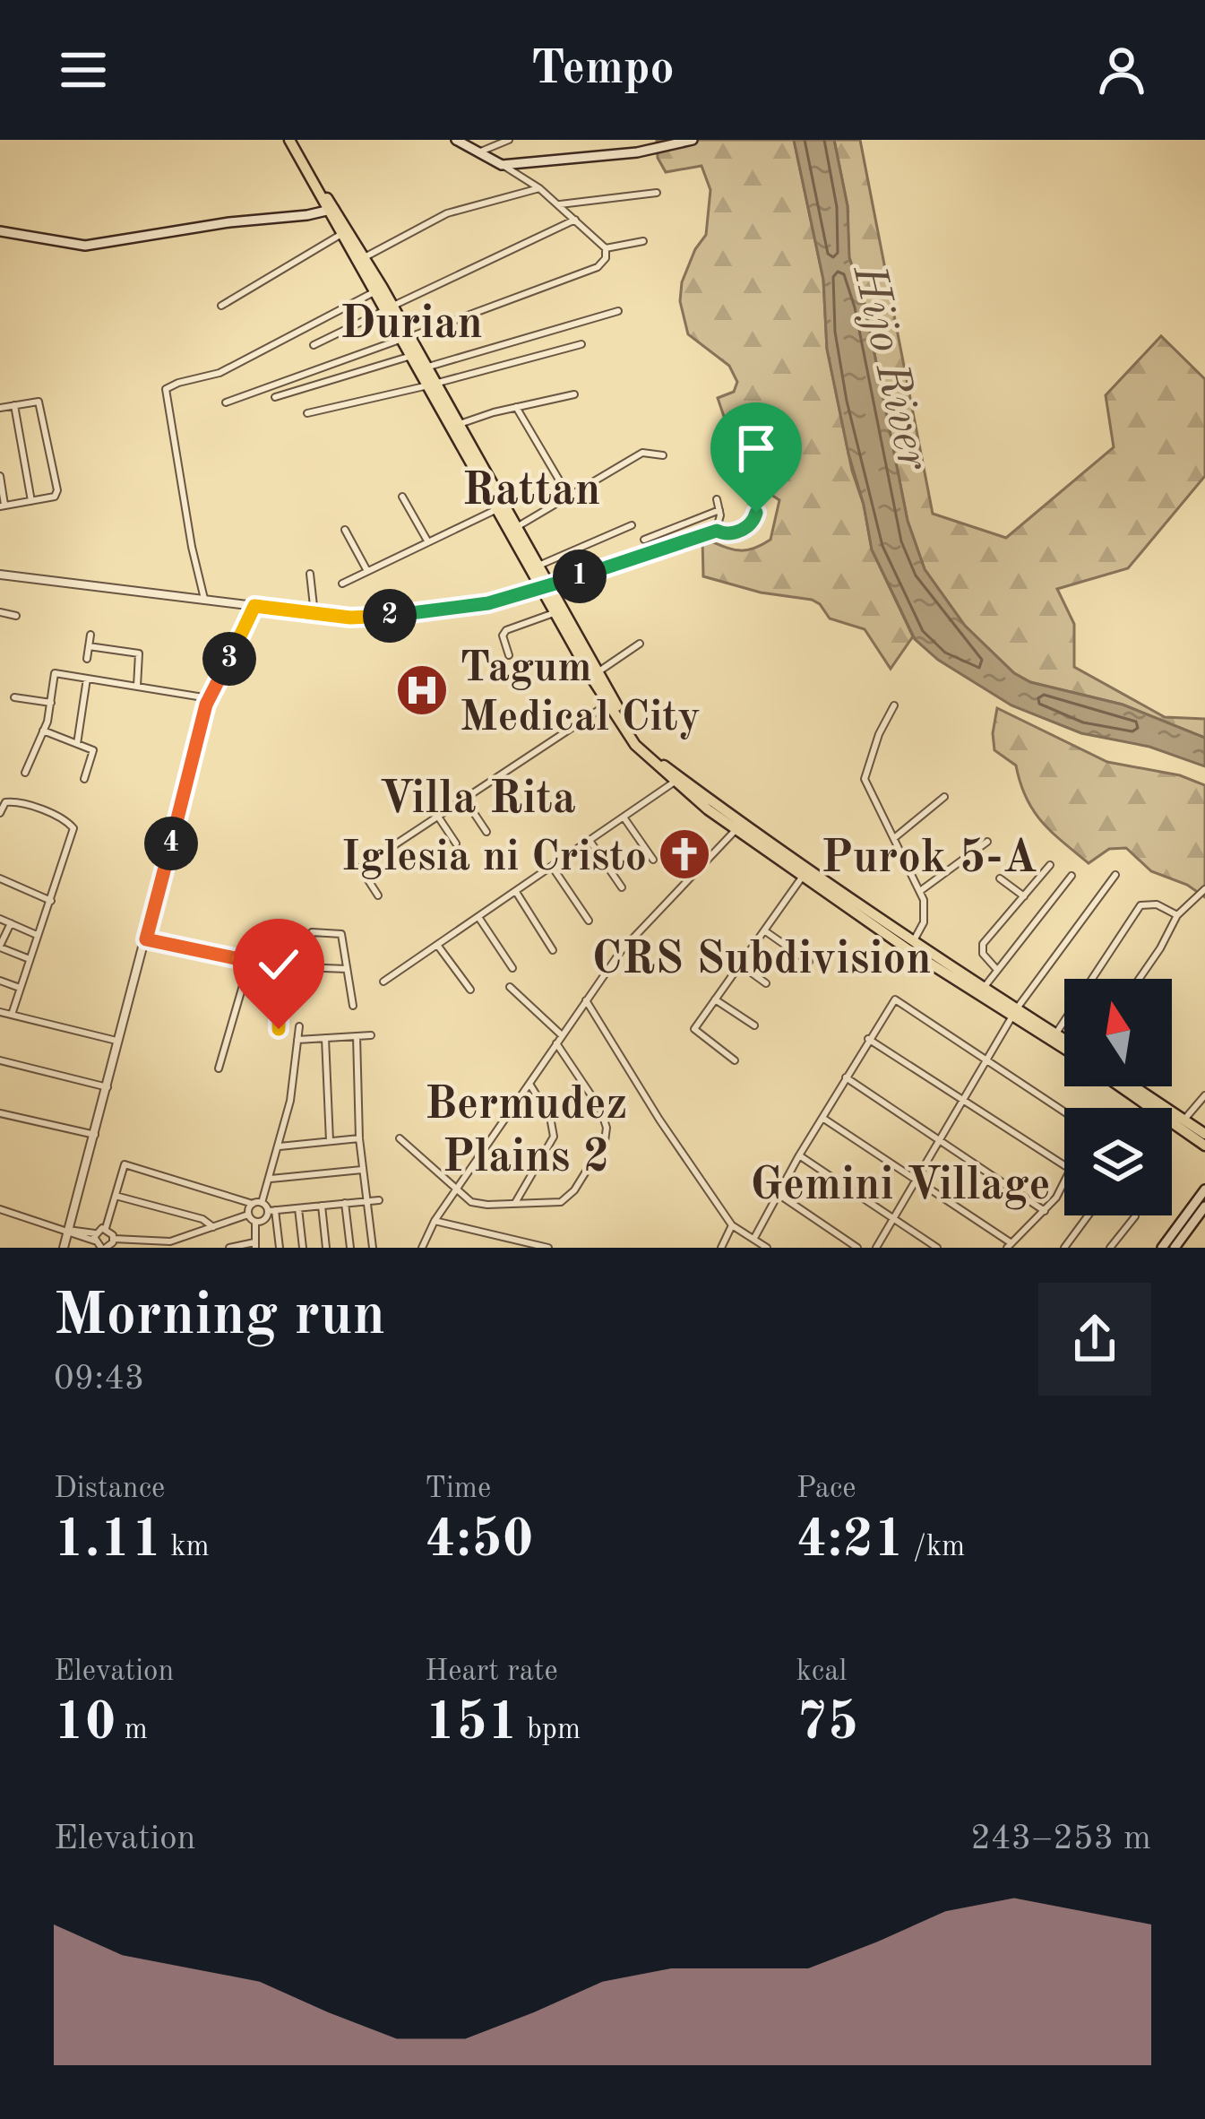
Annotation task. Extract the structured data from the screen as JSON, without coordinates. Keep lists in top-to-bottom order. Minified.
{"districts":["Durian","Rattan","Villa Rita","Purok 5-A","CRS Subdivision","Bermudez Plains 2","Gemini Village"],"water":["Hijo River"],"places":{"hospital":["Tagum Medical City"],"church":["Iglesia ni Cristo"]},"north":"top","page":{"header":"Tempo","pins":["1","2","3","4"],"heading":["Morning run","09:43"],"stats":[["Distance","1.11 km"],["Time","4:50"],["Pace","4:21 /km"],["Elevation","10 m"],["Heart rate","151 bpm"],["kcal","75"]],"chart":["Elevation","243–253 m"]}}
